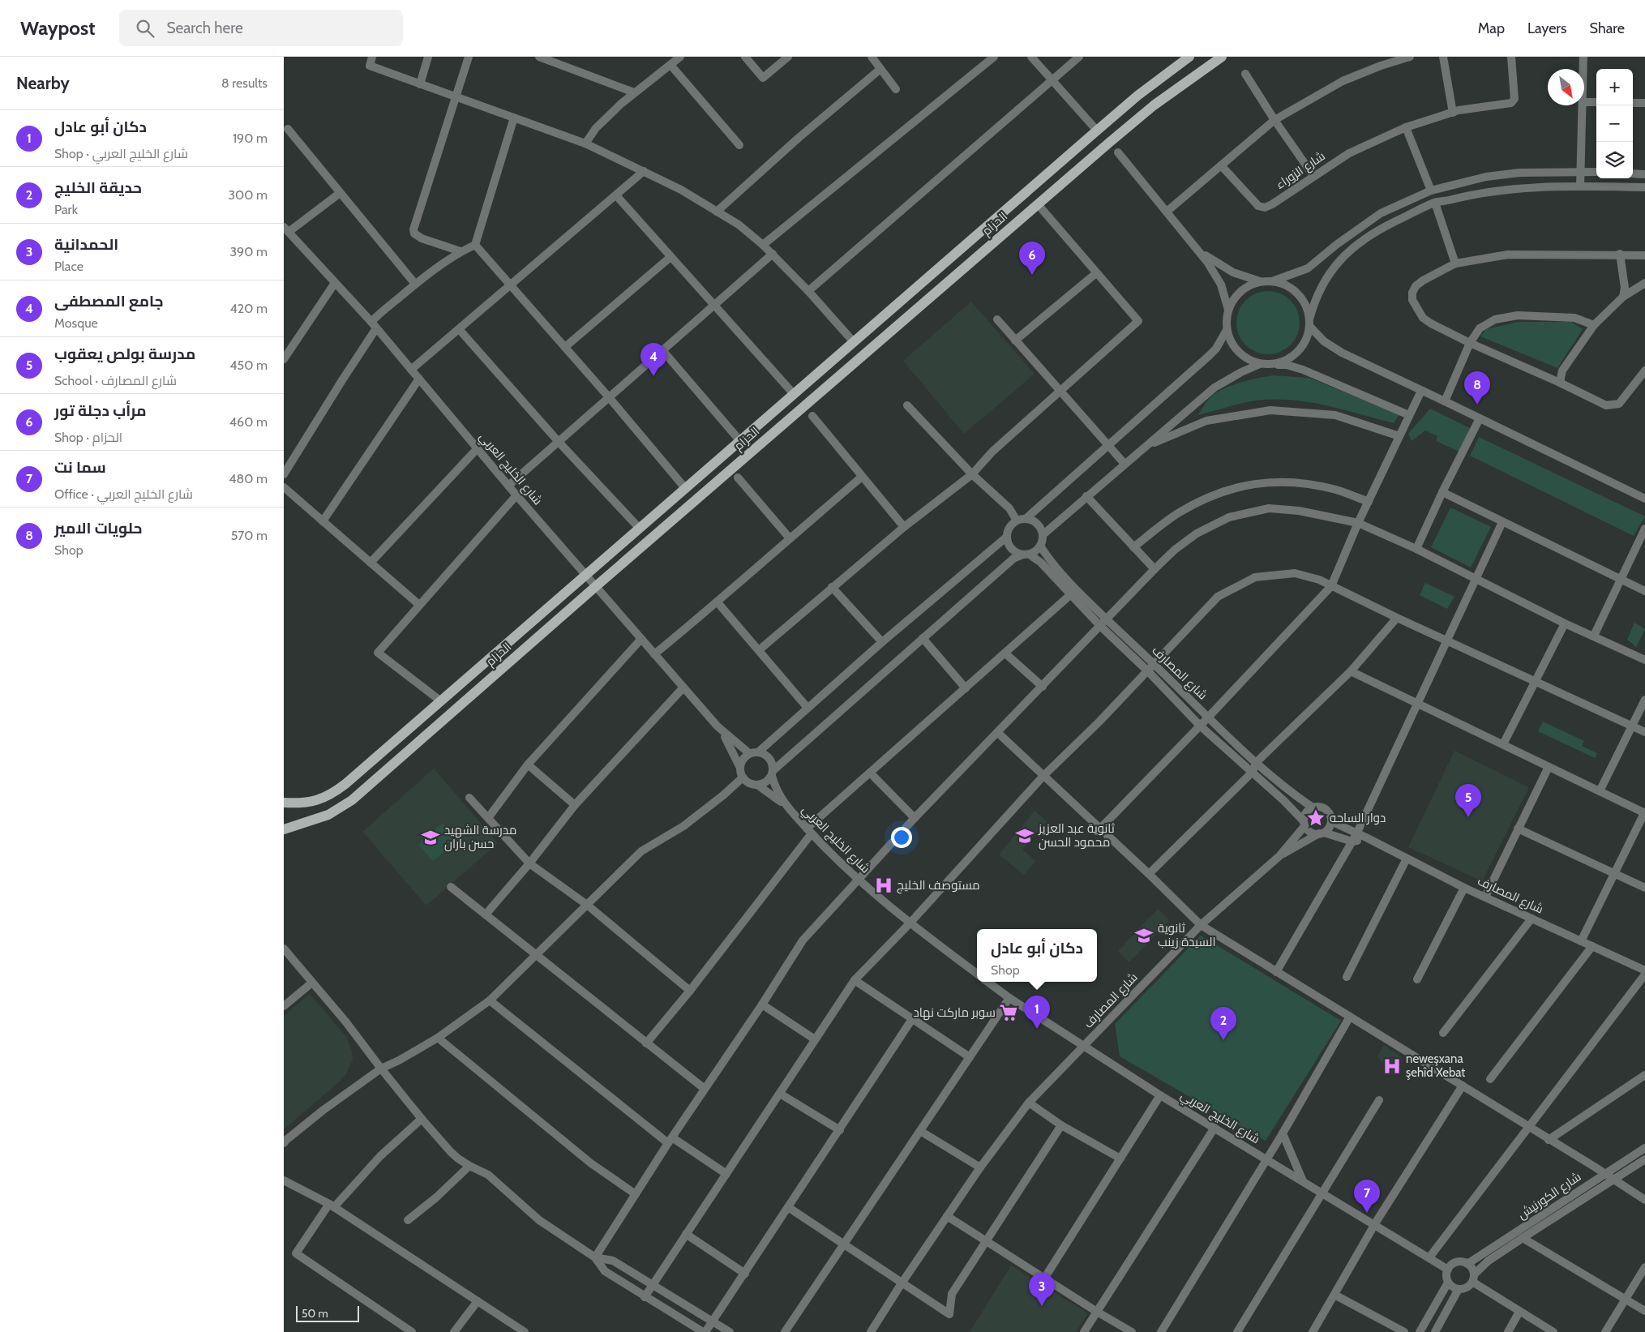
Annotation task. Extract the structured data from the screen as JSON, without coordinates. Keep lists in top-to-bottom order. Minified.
{"streets":{"main road":["الحزام"],"street":["شارع الزوراء","شارع الخليج العربي","شارع المصارف","شارع الكورنيش"]},"crossings":[["الحزام","شارع الخليج العربي"],["شارع الخليج العربي","شارع المصارف"],["شارع الخليج العربي","شارع الكورنيش"]],"places":{"place":["دوار الساحه"],"school or university":["ثانوية عبد العزيز محمود الحسن","مدرسة الشهيد حسن باران","ثانوية السيدة زينب"],"hospital":["مستوصف الخليج","neweşxana şehîd Xebat"],"supermarket":["سوبر ماركت نهاد"]},"scale_bar":"50 m","north":"bottom right","page":{"header":"Waypost","search":"Search here","nav":["Map","Layers","Share"],"heading":["Nearby","8 results"],"map_buttons":["+","−"],"list":[{"mark":"1","name":"دكان أبو عادل","note":"Shop · شارع الخليج العربي","value":"190 m"},{"mark":"2","name":"حديقة الخليج","note":"Park","value":"300 m"},{"mark":"3","name":"الحمدانية","note":"Place","value":"390 m"},{"mark":"4","name":"جامع المصطفى","note":"Mosque","value":"420 m"},{"mark":"5","name":"مدرسة بولص يعقوب","note":"School · شارع المصارف","value":"450 m"},{"mark":"6","name":"مرأب دجلة تور","note":"Shop · الحزام","value":"460 m"},{"mark":"7","name":"سما نت","note":"Office · شارع الخليج العربي","value":"480 m"},{"mark":"8","name":"حلويات الامير","note":"Shop","value":"570 m"}],"pins":["6","4","8","5","1","2","7","3"],"popup":["دكان أبو عادل","Shop"],"scale":"50 m"}}
